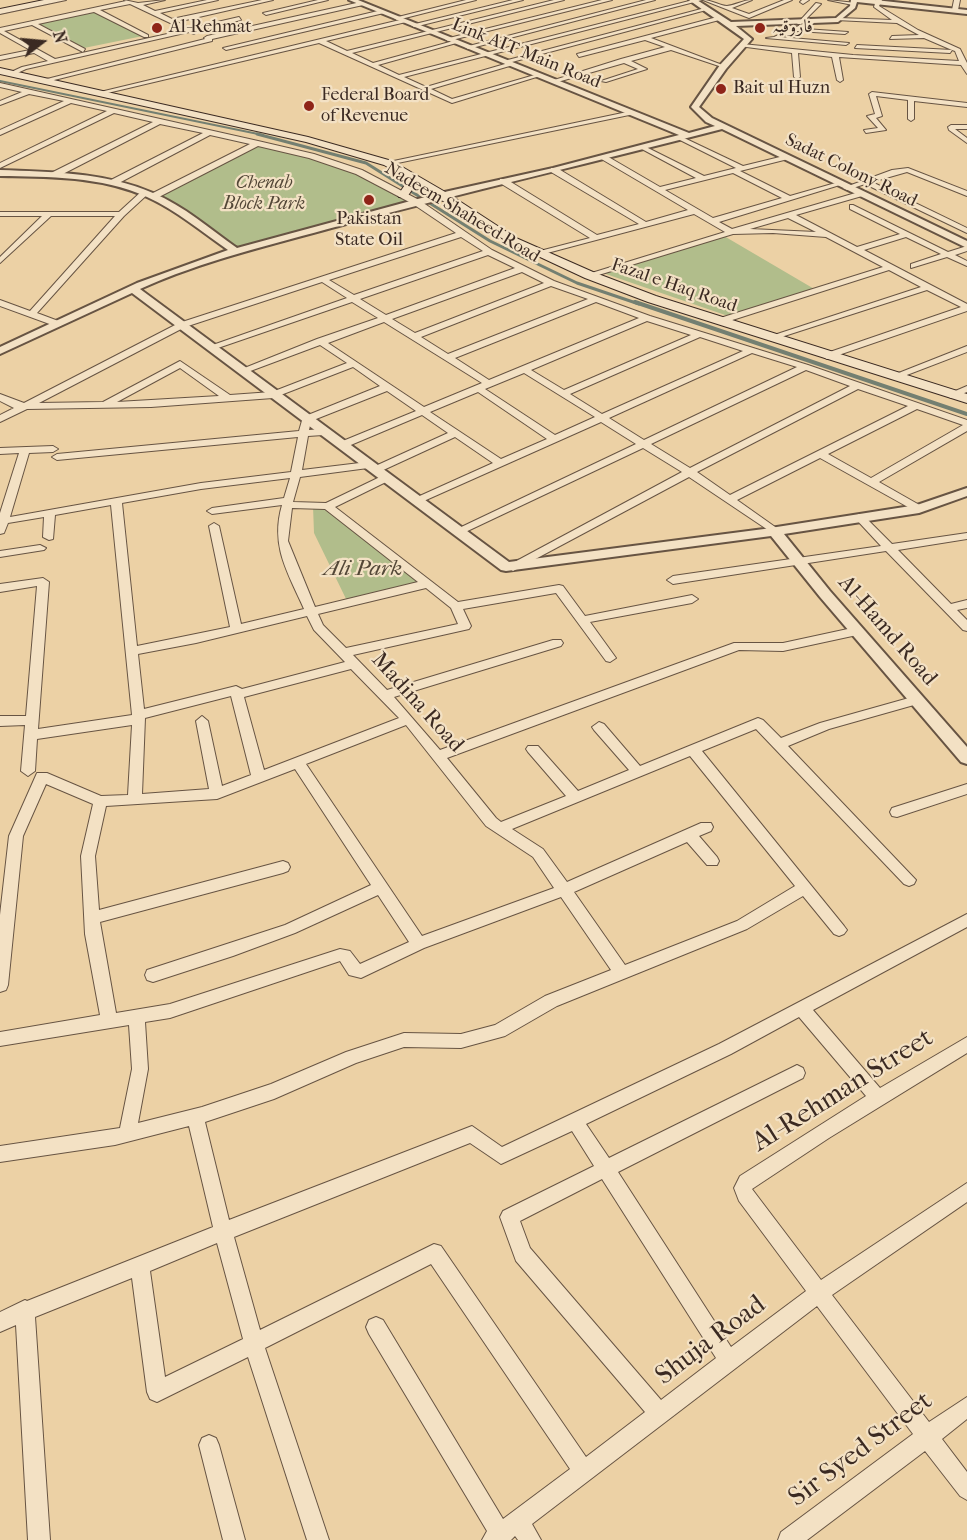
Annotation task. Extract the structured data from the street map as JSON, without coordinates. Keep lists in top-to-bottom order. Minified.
{"streets":{"main road":["Nadeem Shaheed Road","Fazal e Haq Road"],"street":["Link AIT Main Road","Sadat Colony Road","Al-Hamd Road","Madina Road","Al-Rehman Street","Shuja Road","Sir Syed Street"]},"crossings":[["Nadeem Shaheed Road","Fazal e Haq Road"],["Al-Rehman Street","Shuja Road"]],"parks":["Chenab Block Park","Ali Park"],"places":["Al-Rehmat","فاروقیہ","Bait ul Huzn","Federal Board of Revenue","Pakistan State Oil"],"north":"right"}
